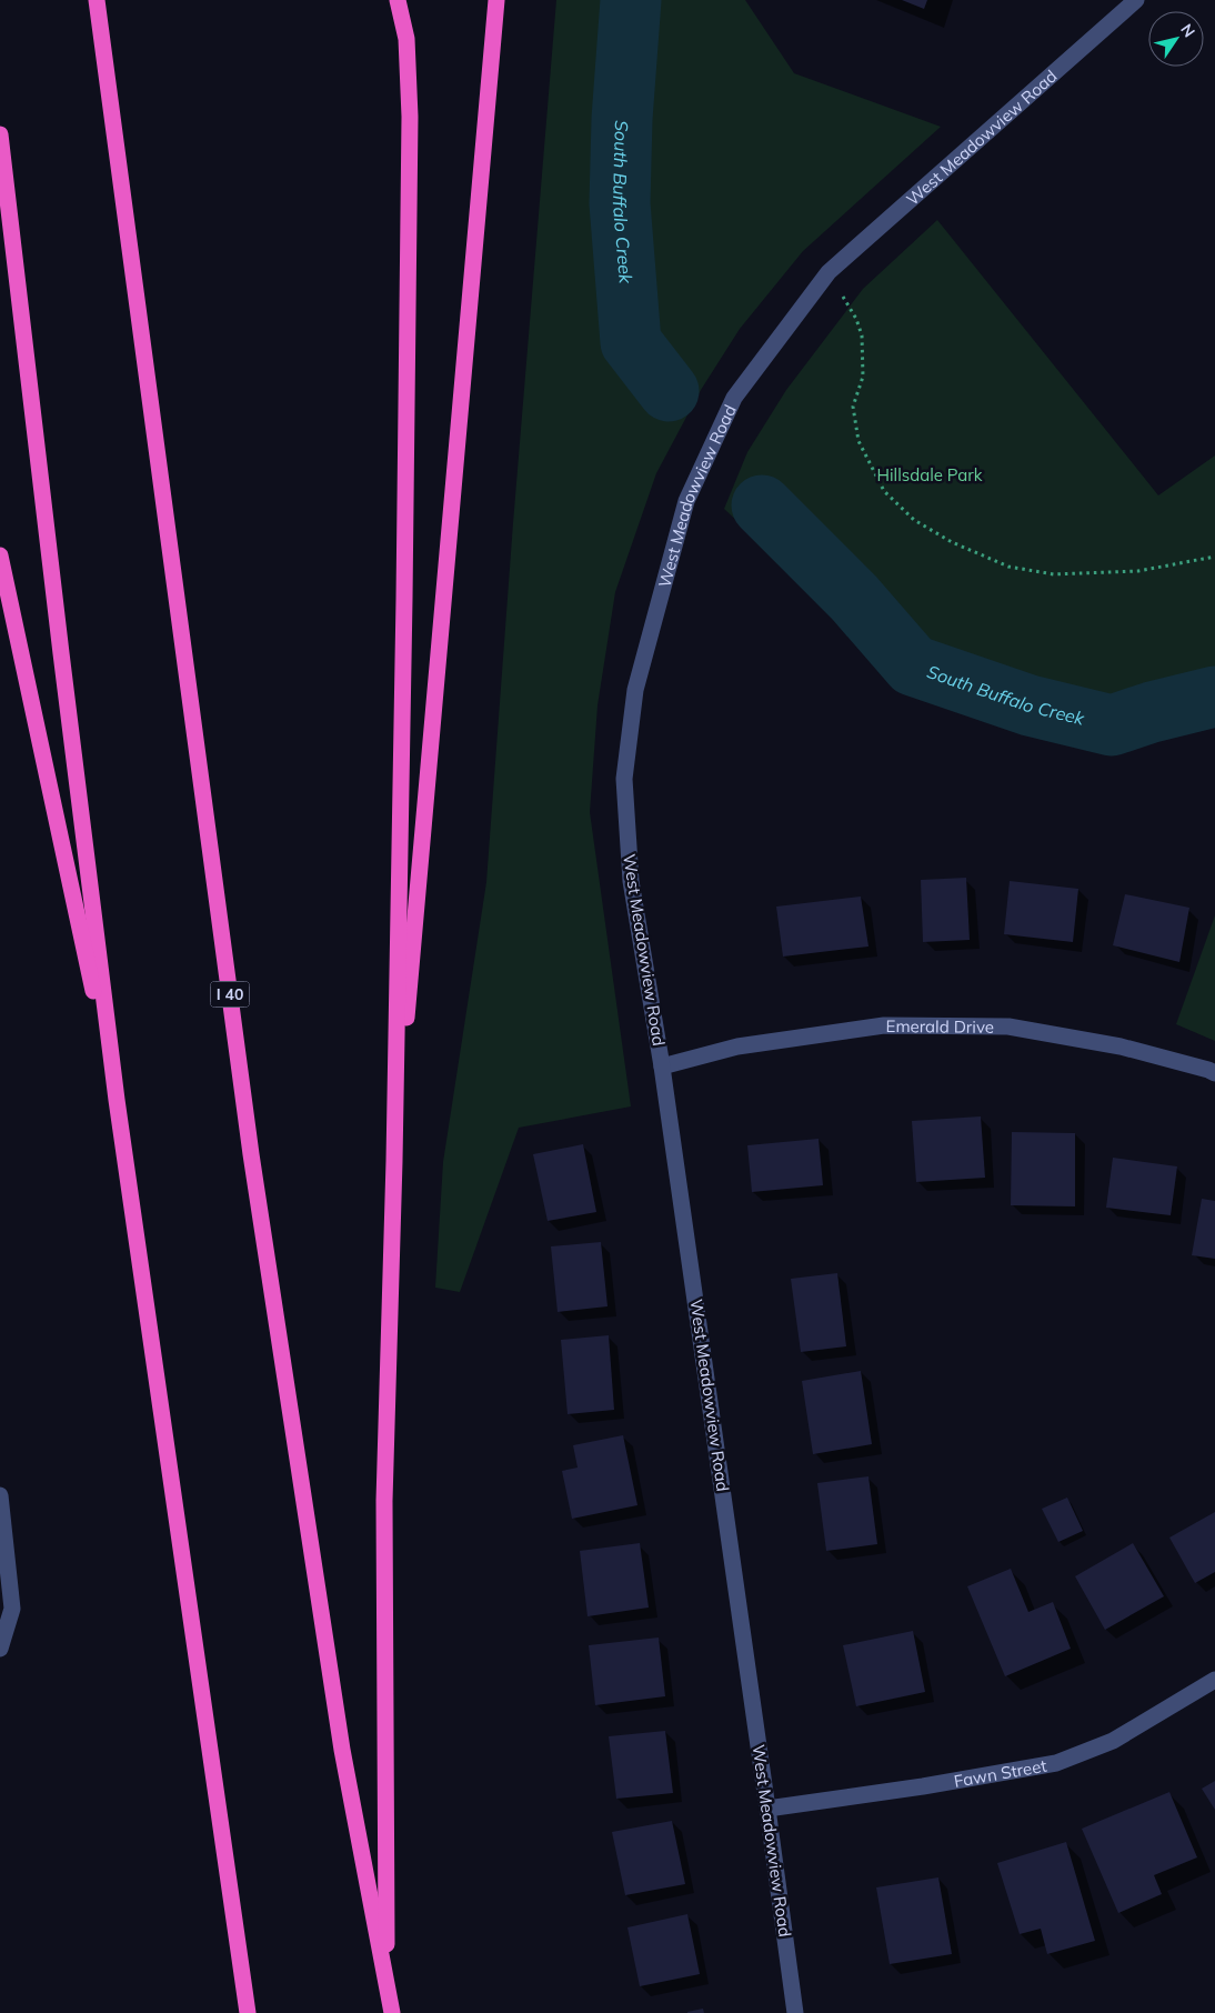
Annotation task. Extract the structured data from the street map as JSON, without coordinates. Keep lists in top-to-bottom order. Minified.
{"streets":{"highway":["I 40"],"street":["West Meadowview Road","Emerald Drive","Fawn Street"]},"crossings":[["West Meadowview Road","Emerald Drive"],["West Meadowview Road","Fawn Street"]],"water":["South Buffalo Creek"],"parks":["Hillsdale Park"],"north":"top right"}
